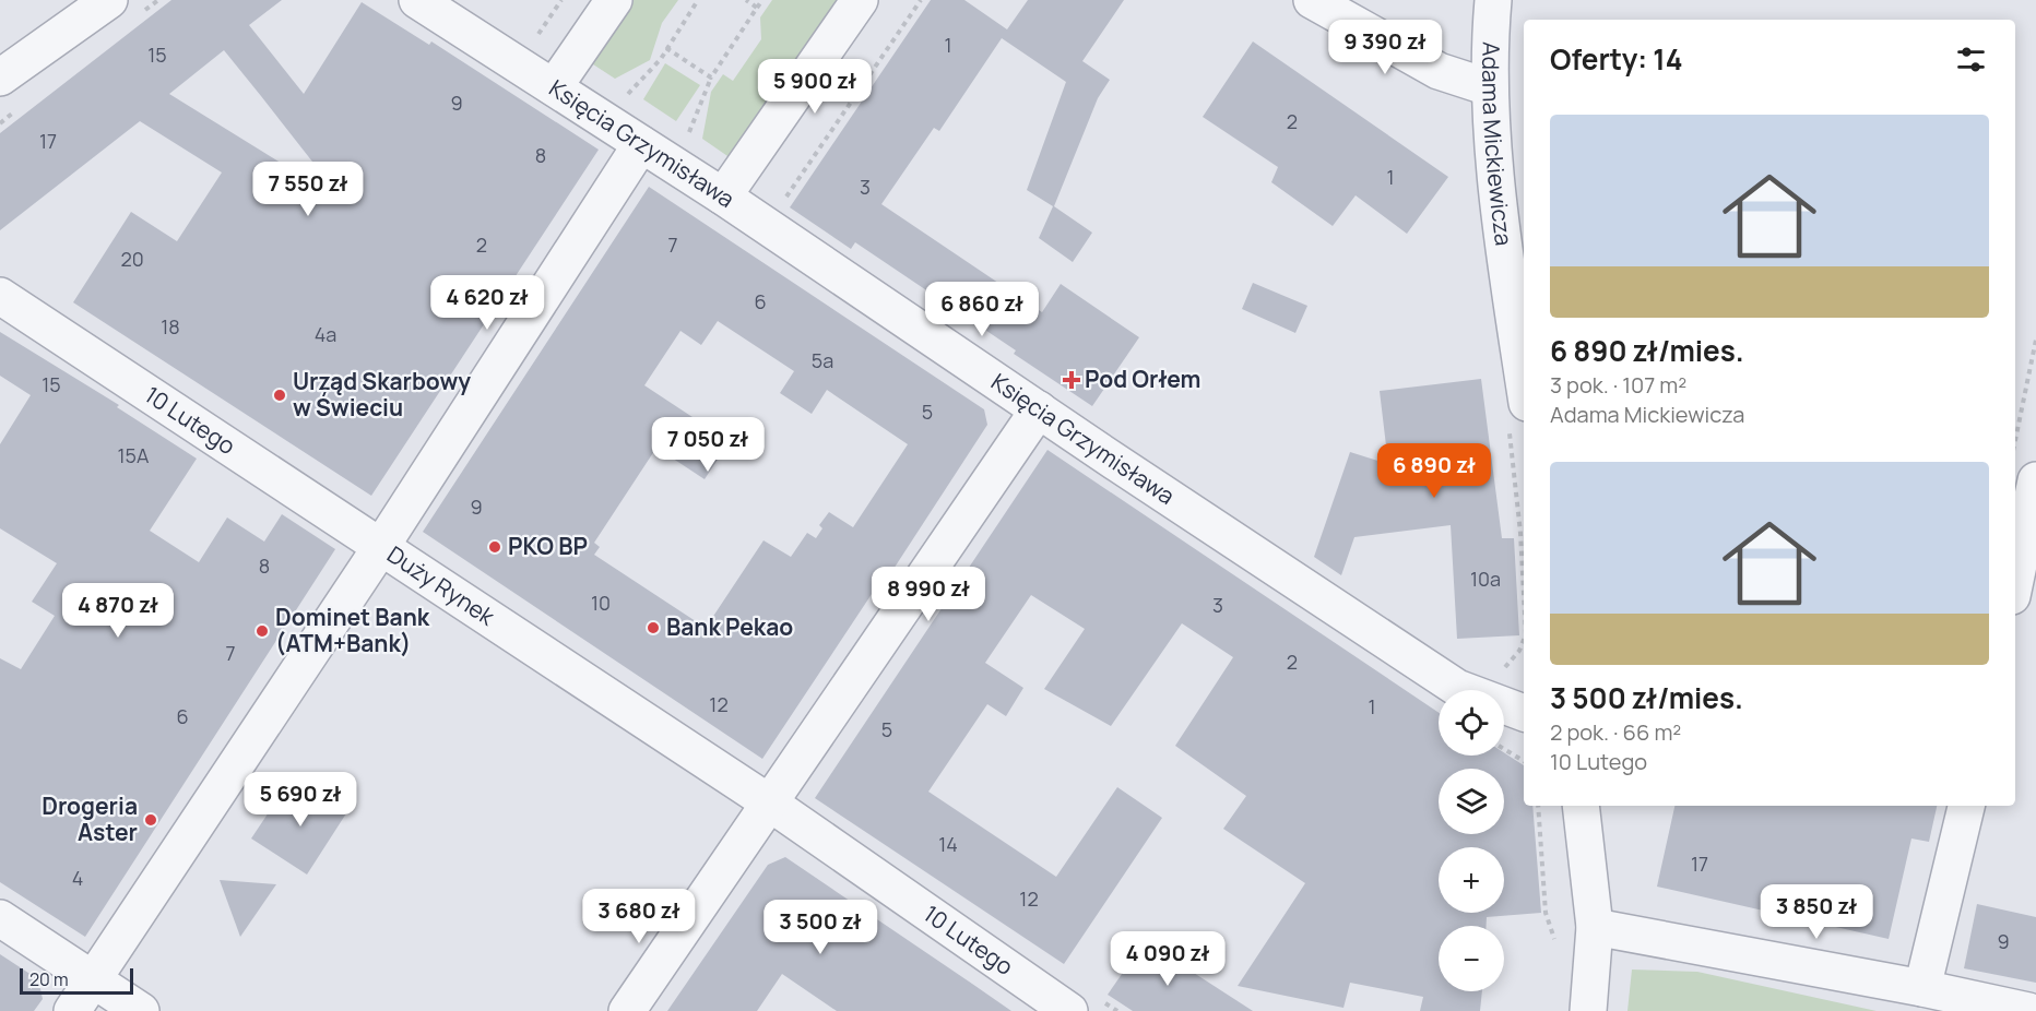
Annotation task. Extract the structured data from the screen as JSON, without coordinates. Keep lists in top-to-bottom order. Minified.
{"streets":{"street":["Adama Mickiewicza","Księcia Grzymisława","10 Lutego","Duży Rynek"]},"crossings":[["10 Lutego","Duży Rynek"]],"places":{"health":["Pod Orłem"],"other":["Urząd Skarbowy w Świeciu","PKO BP","Bank Pekao","Dominet Bank (ATM+Bank)","Drogeria Aster"]},"house_numbers":["1","15","9","2","17","8","1","3","2","7","20","6","18","4a","5a","15","5","15A","9","8","10a","10","3","7","2","12","1","6","5","14","17","4","12","9"],"scale_bar":"20 m","page":{"price":["9 390 zł","5 900 zł","7 550 zł","4 620 zł","6 860 zł","7 050 zł","6 890 zł","8 990 zł","4 870 zł","5 690 zł","3 850 zł","3 680 zł","3 500 zł","4 090 zł"],"heading":"Oferty: 14","list":[{"name":"6 890 zł/mies.","note":"3 pok. · 107 m² · Adama Mickiewicza"},{"name":"3 500 zł/mies.","note":"2 pok. · 66 m² · 10 Lutego"}],"map_buttons":["+","−"],"scale":"20 m"}}
